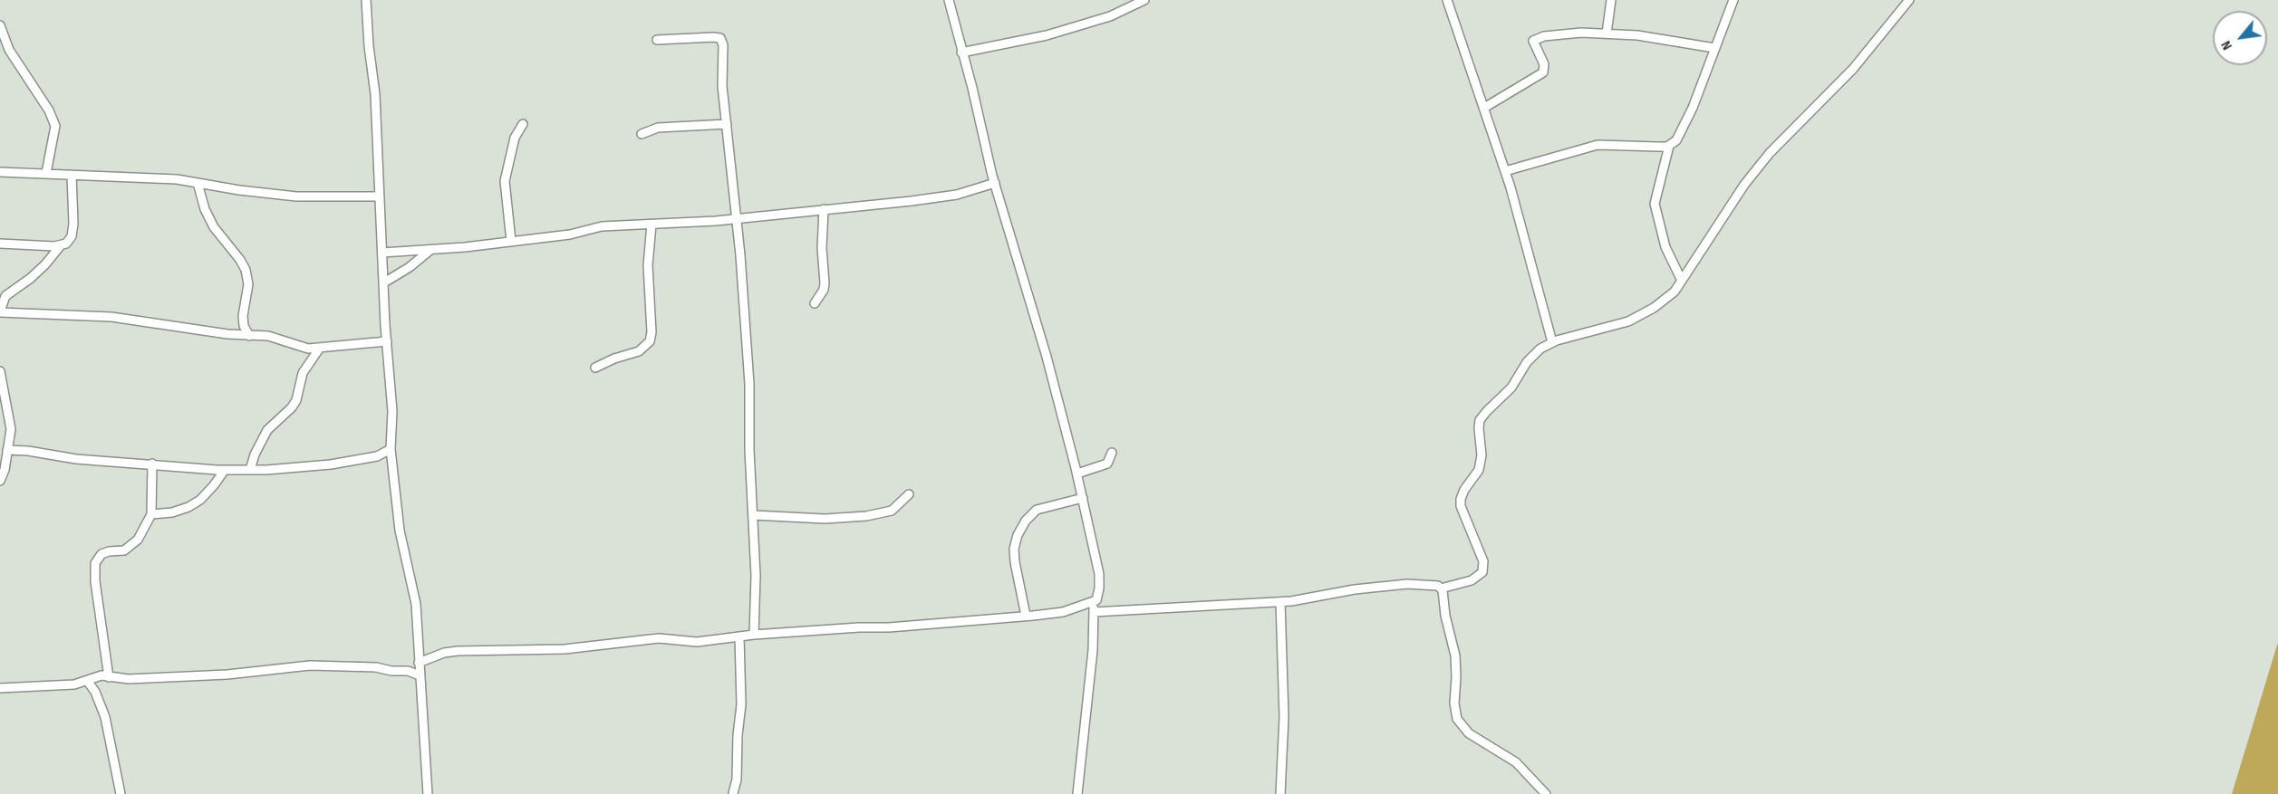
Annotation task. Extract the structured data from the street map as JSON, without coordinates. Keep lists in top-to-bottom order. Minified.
{"north":"bottom left"}
